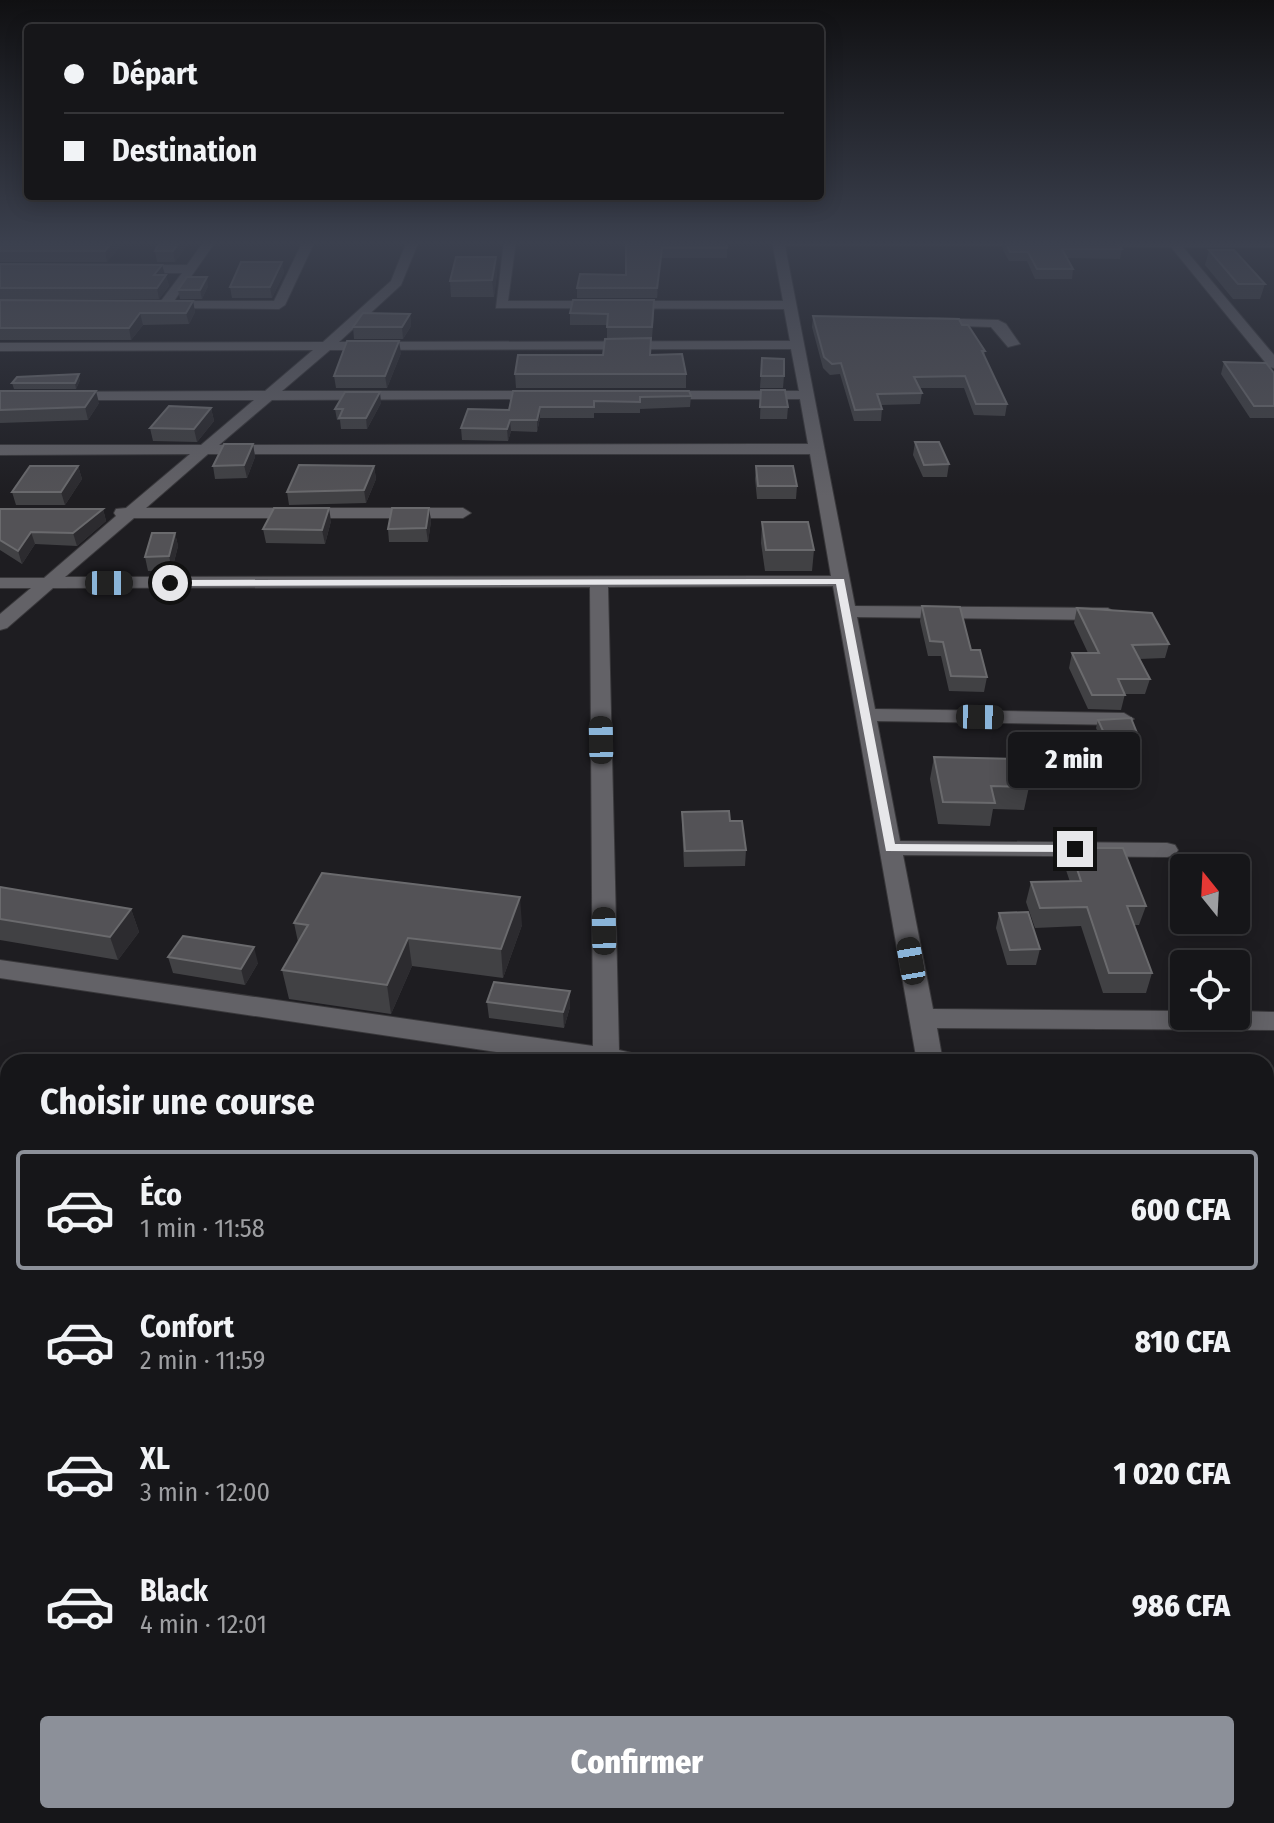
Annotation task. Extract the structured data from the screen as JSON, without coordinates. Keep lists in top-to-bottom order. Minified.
{"north":"top","page":{"banner":["Départ","Destination"],"bubble":"2 min","heading":"Choisir une course","list":[{"name":"Éco","note":"1 min · 11:58","value":"600 CFA"},{"name":"Confort","note":"2 min · 11:59","value":"810 CFA"},{"name":"XL","note":"3 min · 12:00","value":"1 020 CFA"},{"name":"Black","note":"4 min · 12:01","value":"986 CFA"}],"buttons":"Confirmer"}}
